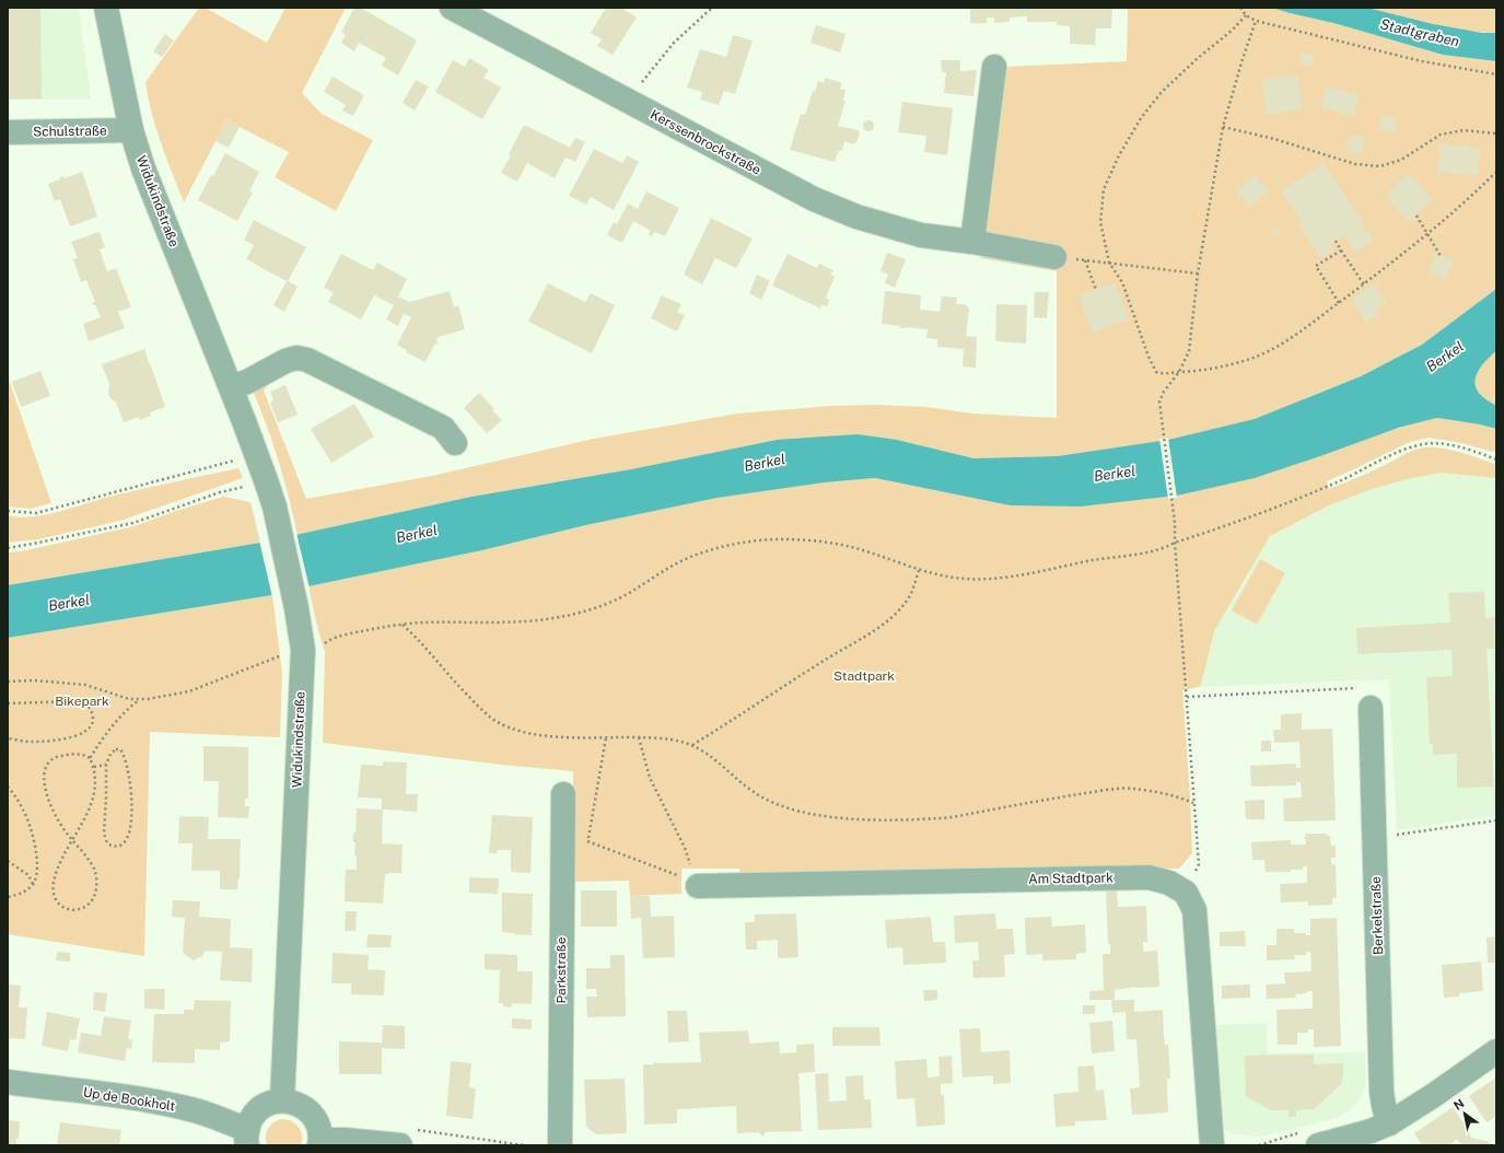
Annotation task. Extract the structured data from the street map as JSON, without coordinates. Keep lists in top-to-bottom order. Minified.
{"streets":{"street":["Schulstraße","Kerssenbrockstraße","Widukindstraße","Am Stadtpark","Berkelstraße","Parkstraße","Up de Bookholt"]},"crossings":[["Schulstraße","Widukindstraße"]],"water":["Stadtgraben","Berkel"],"parks":["Stadtpark","Bikepark"],"north":"top left"}
